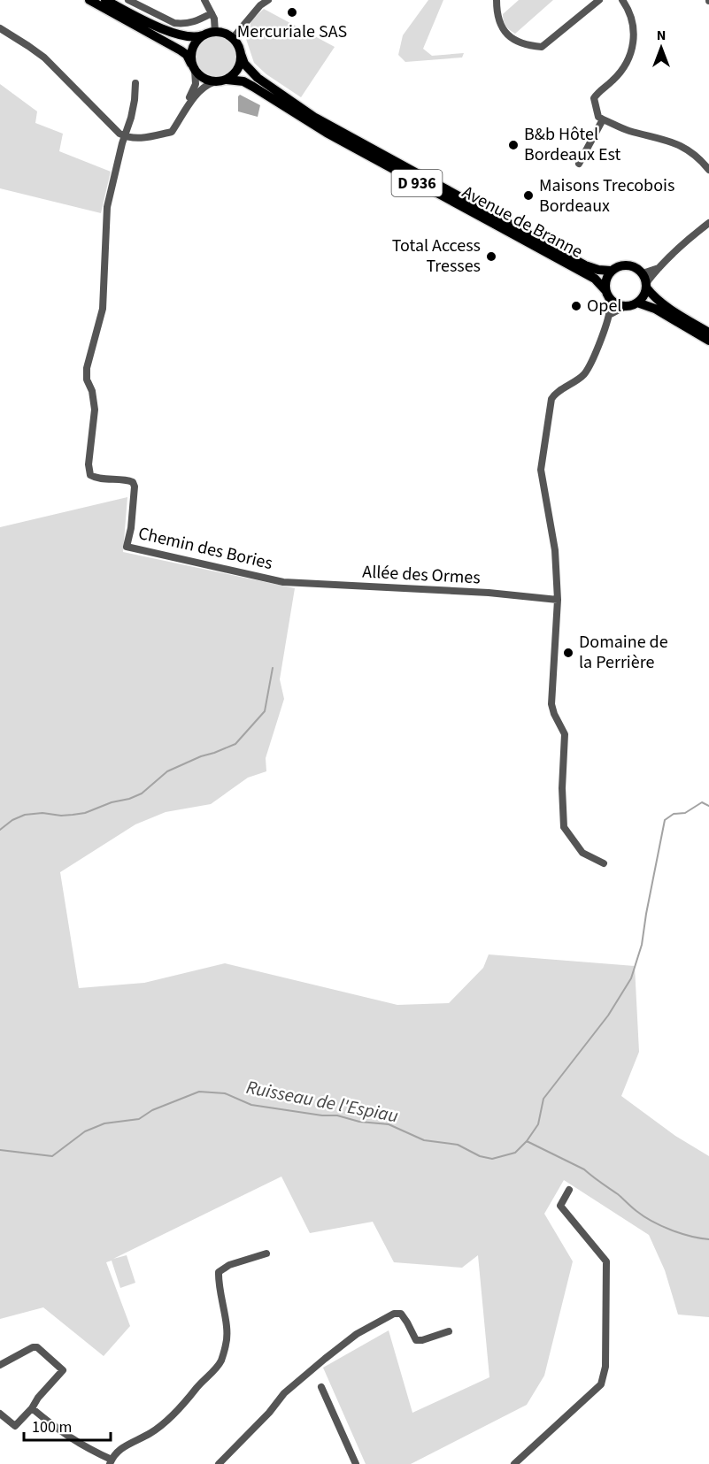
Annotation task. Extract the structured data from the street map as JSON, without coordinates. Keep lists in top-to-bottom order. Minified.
{"streets":{"main road":["D 936","Avenue de Branne"],"street":["Chemin des Bories","Allée des Ormes"]},"crossings":[["Chemin des Bories","Allée des Ormes"]],"water":["Ruisseau de l'Espiau"],"places":["Mercuriale SAS","B&b Hôtel Bordeaux Est","Maisons Trecobois Bordeaux","Total Access Tresses","Opel","Domaine de la Perrière"],"scale_bar":"100 m","north":"top"}
